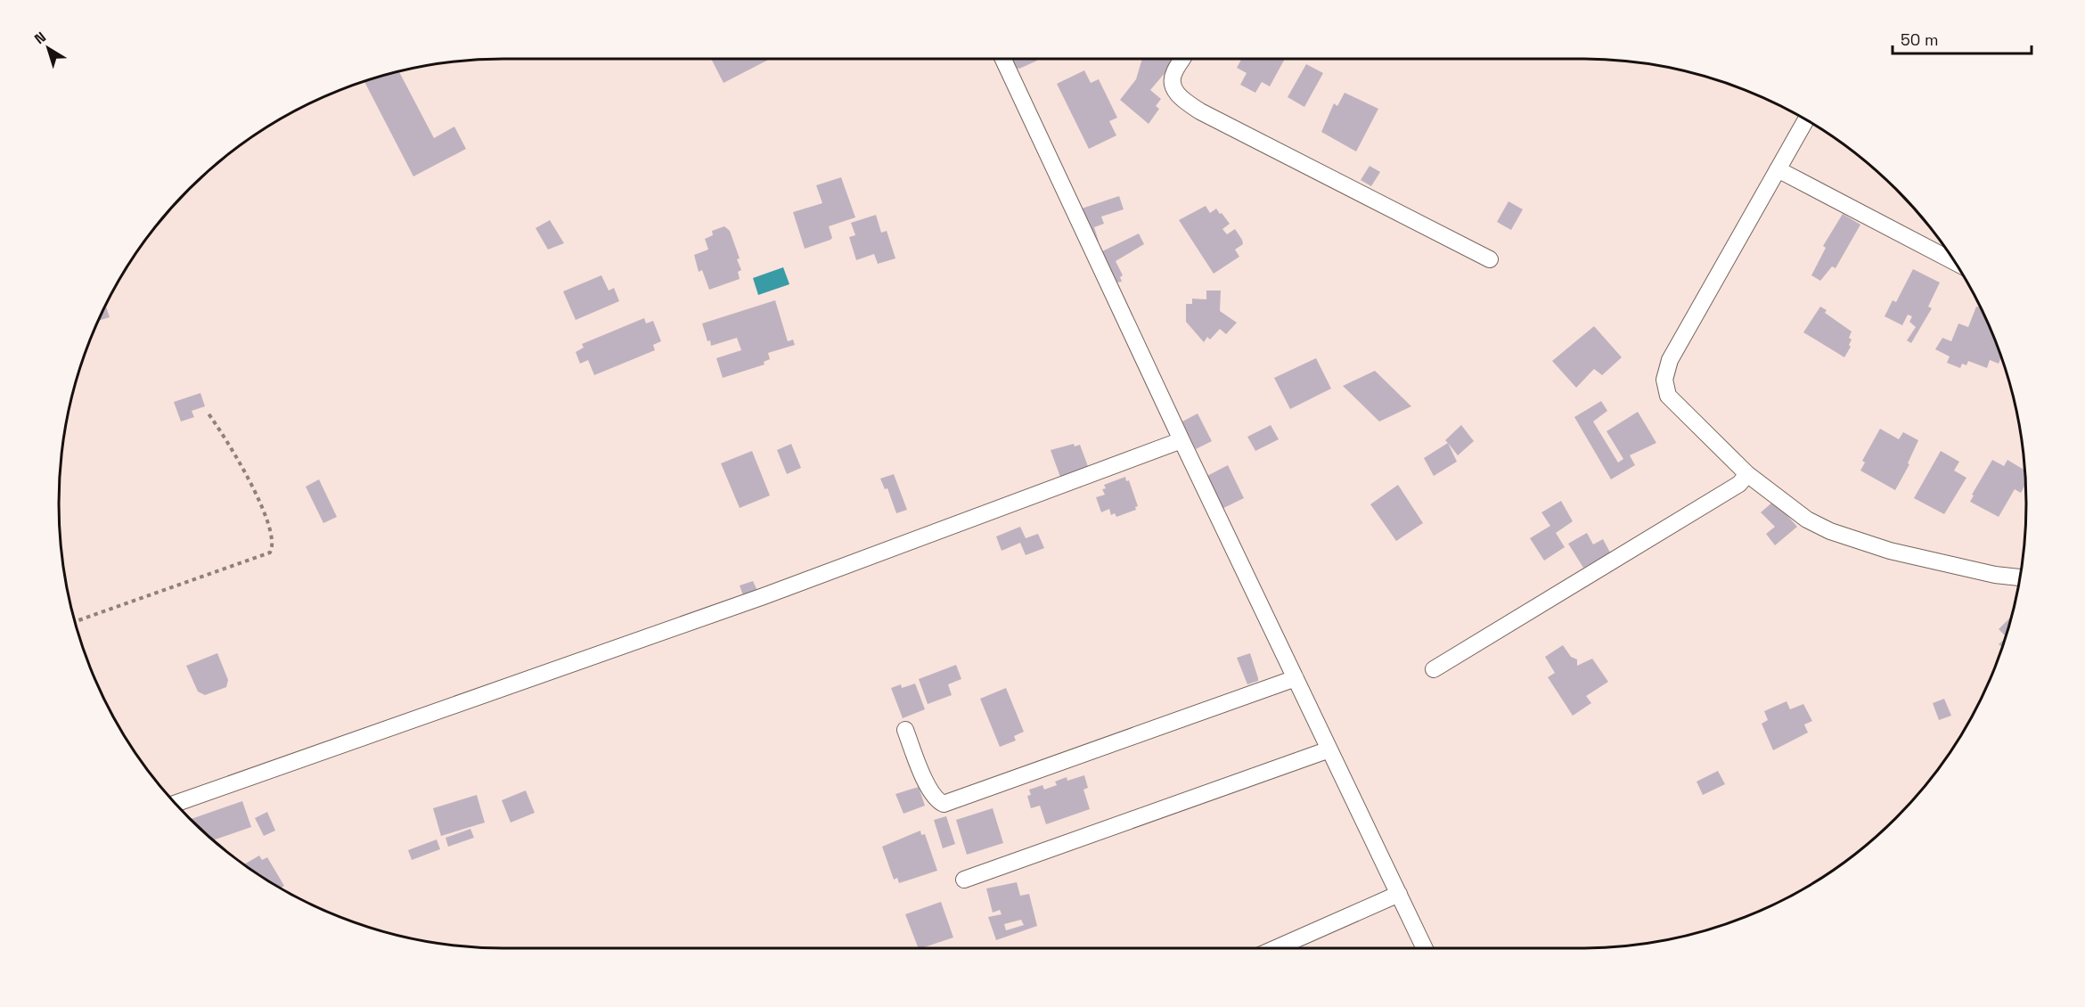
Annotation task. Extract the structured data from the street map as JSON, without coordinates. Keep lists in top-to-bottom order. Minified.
{"scale_bar":"50 m","north":"top left"}
